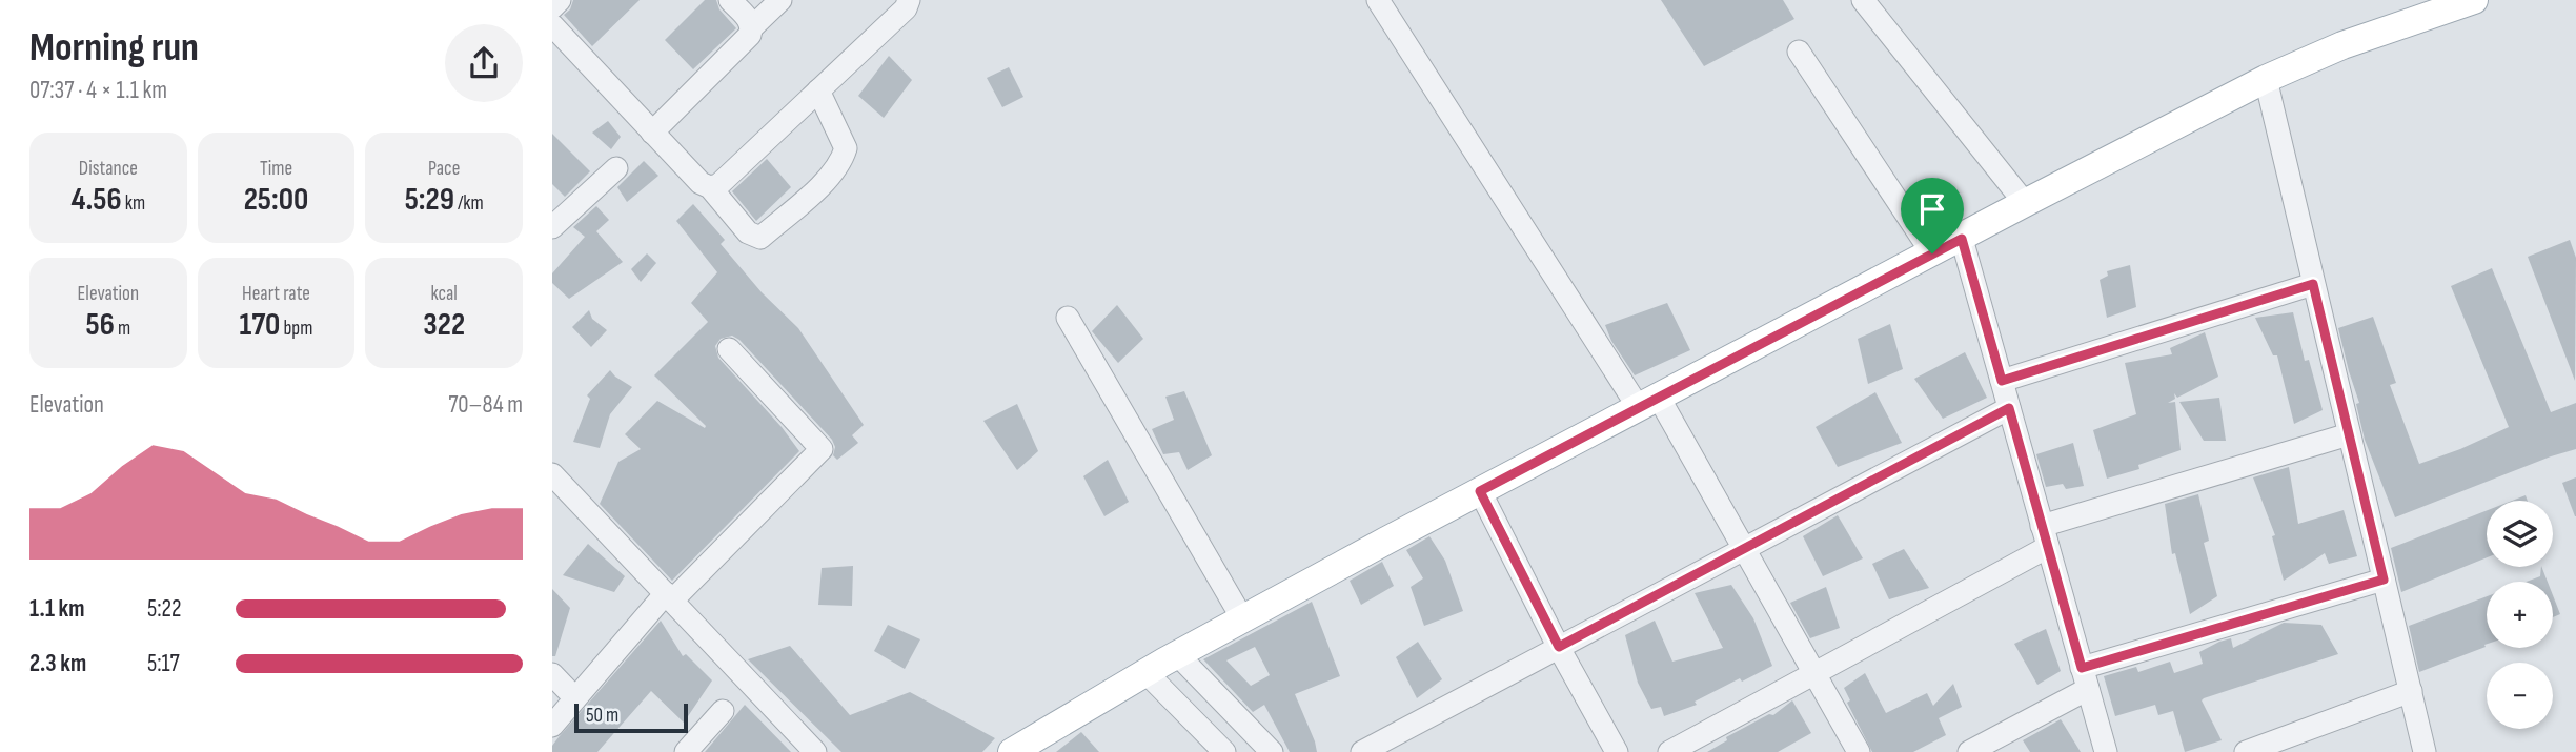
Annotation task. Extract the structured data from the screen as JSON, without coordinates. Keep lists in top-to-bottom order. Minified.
{"scale_bar":"50 m","page":{"heading":["Morning run","07:37 · 4 × 1.1 km"],"stats":[["Distance","4.56 km"],["Time","25:00"],["Pace","5:29 /km"],["Elevation","56 m"],["Heart rate","170 bpm"],["kcal","322"]],"chart":["Elevation","70–84 m"],"map_buttons":["+","−"],"list":[{"name":"1.1 km","note":"5:22"},{"name":"2.3 km","note":"5:17"}],"scale":"50 m"}}
